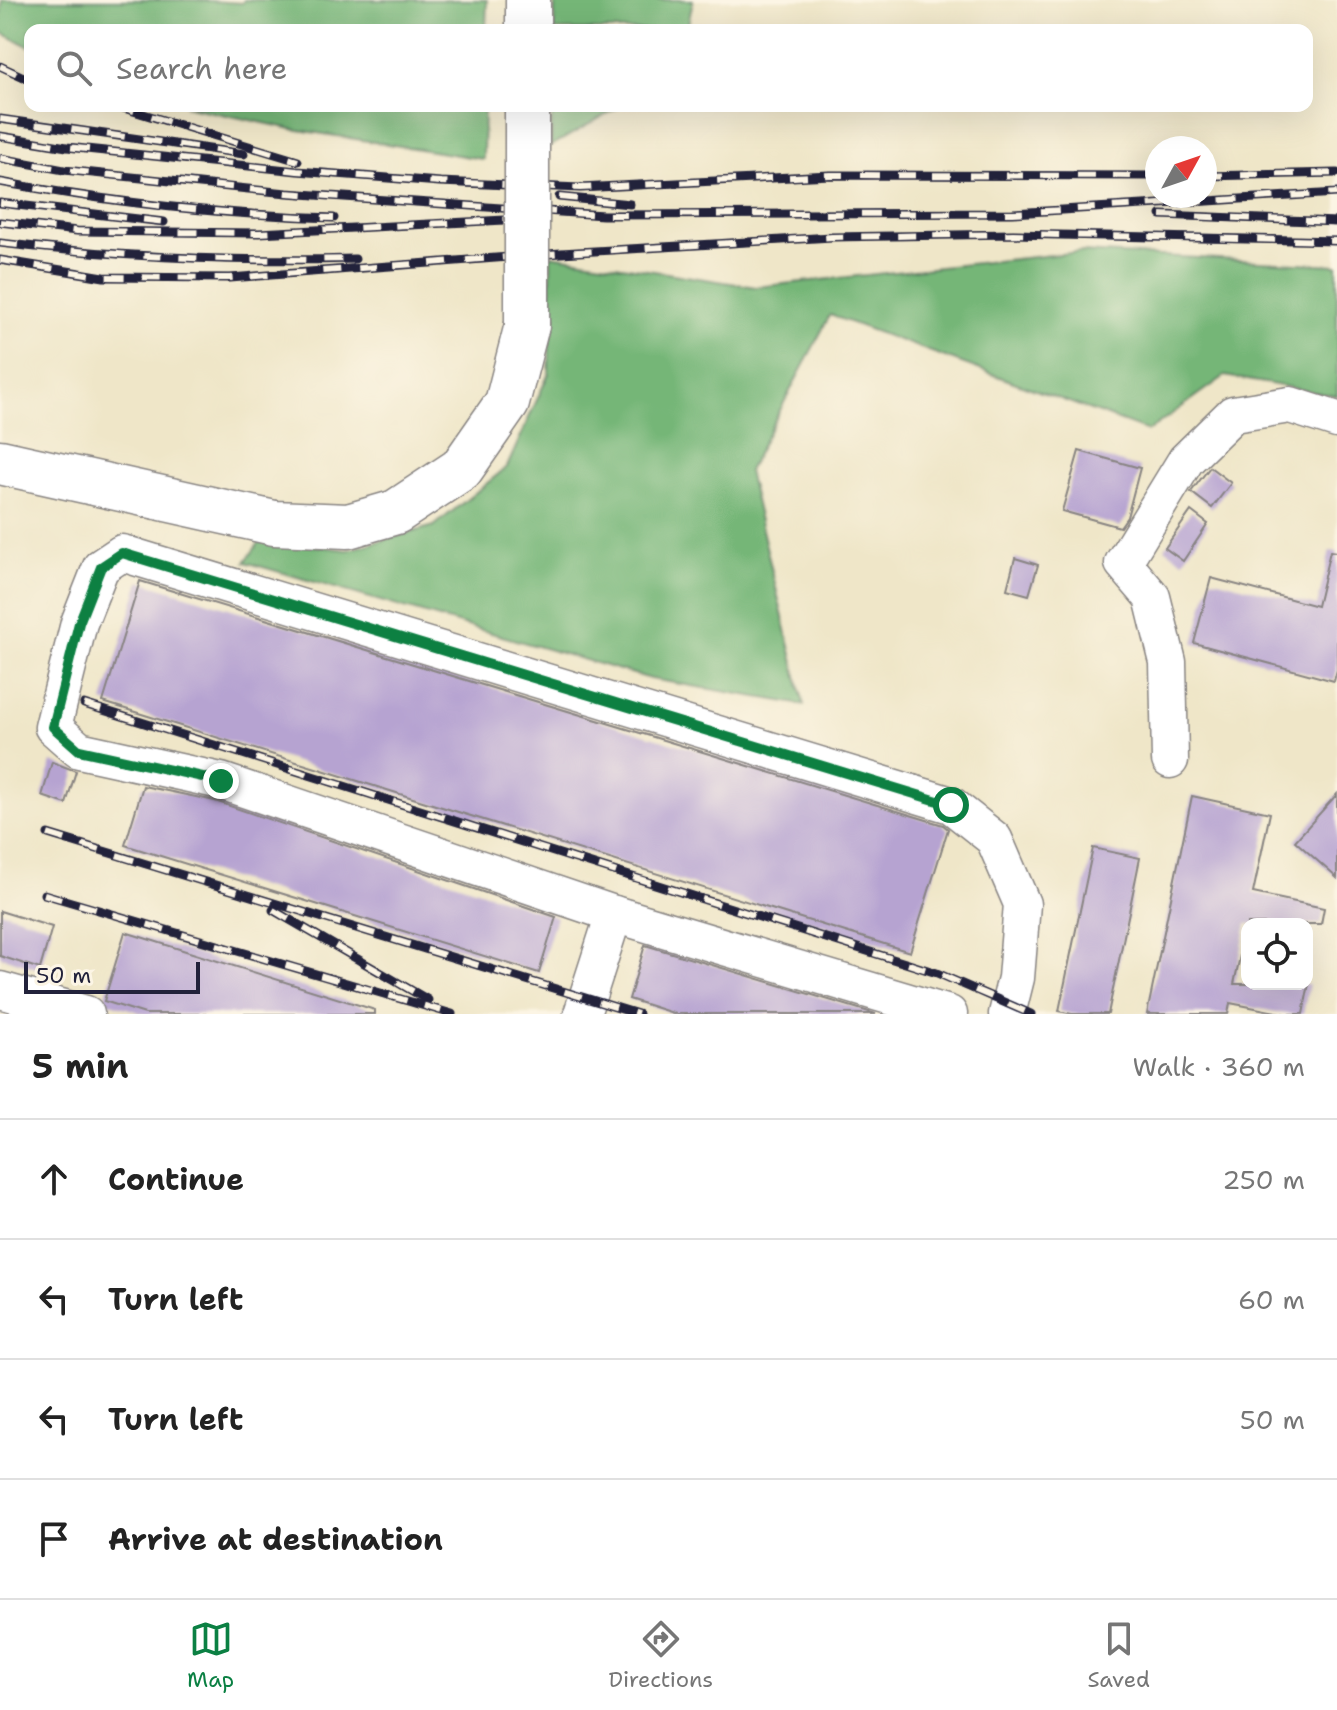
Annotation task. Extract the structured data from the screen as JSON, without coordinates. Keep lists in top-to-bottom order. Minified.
{"scale_bar":"50 m","north":"top right","page":{"search":"Search here","scale":"50 m","heading":["5 min","Walk · 360 m"],"list":[["Continue","250 m"],["Turn left","60 m"],["Turn left","50 m"],"Arrive at destination"],"nav":["Map","Directions","Saved"]}}
